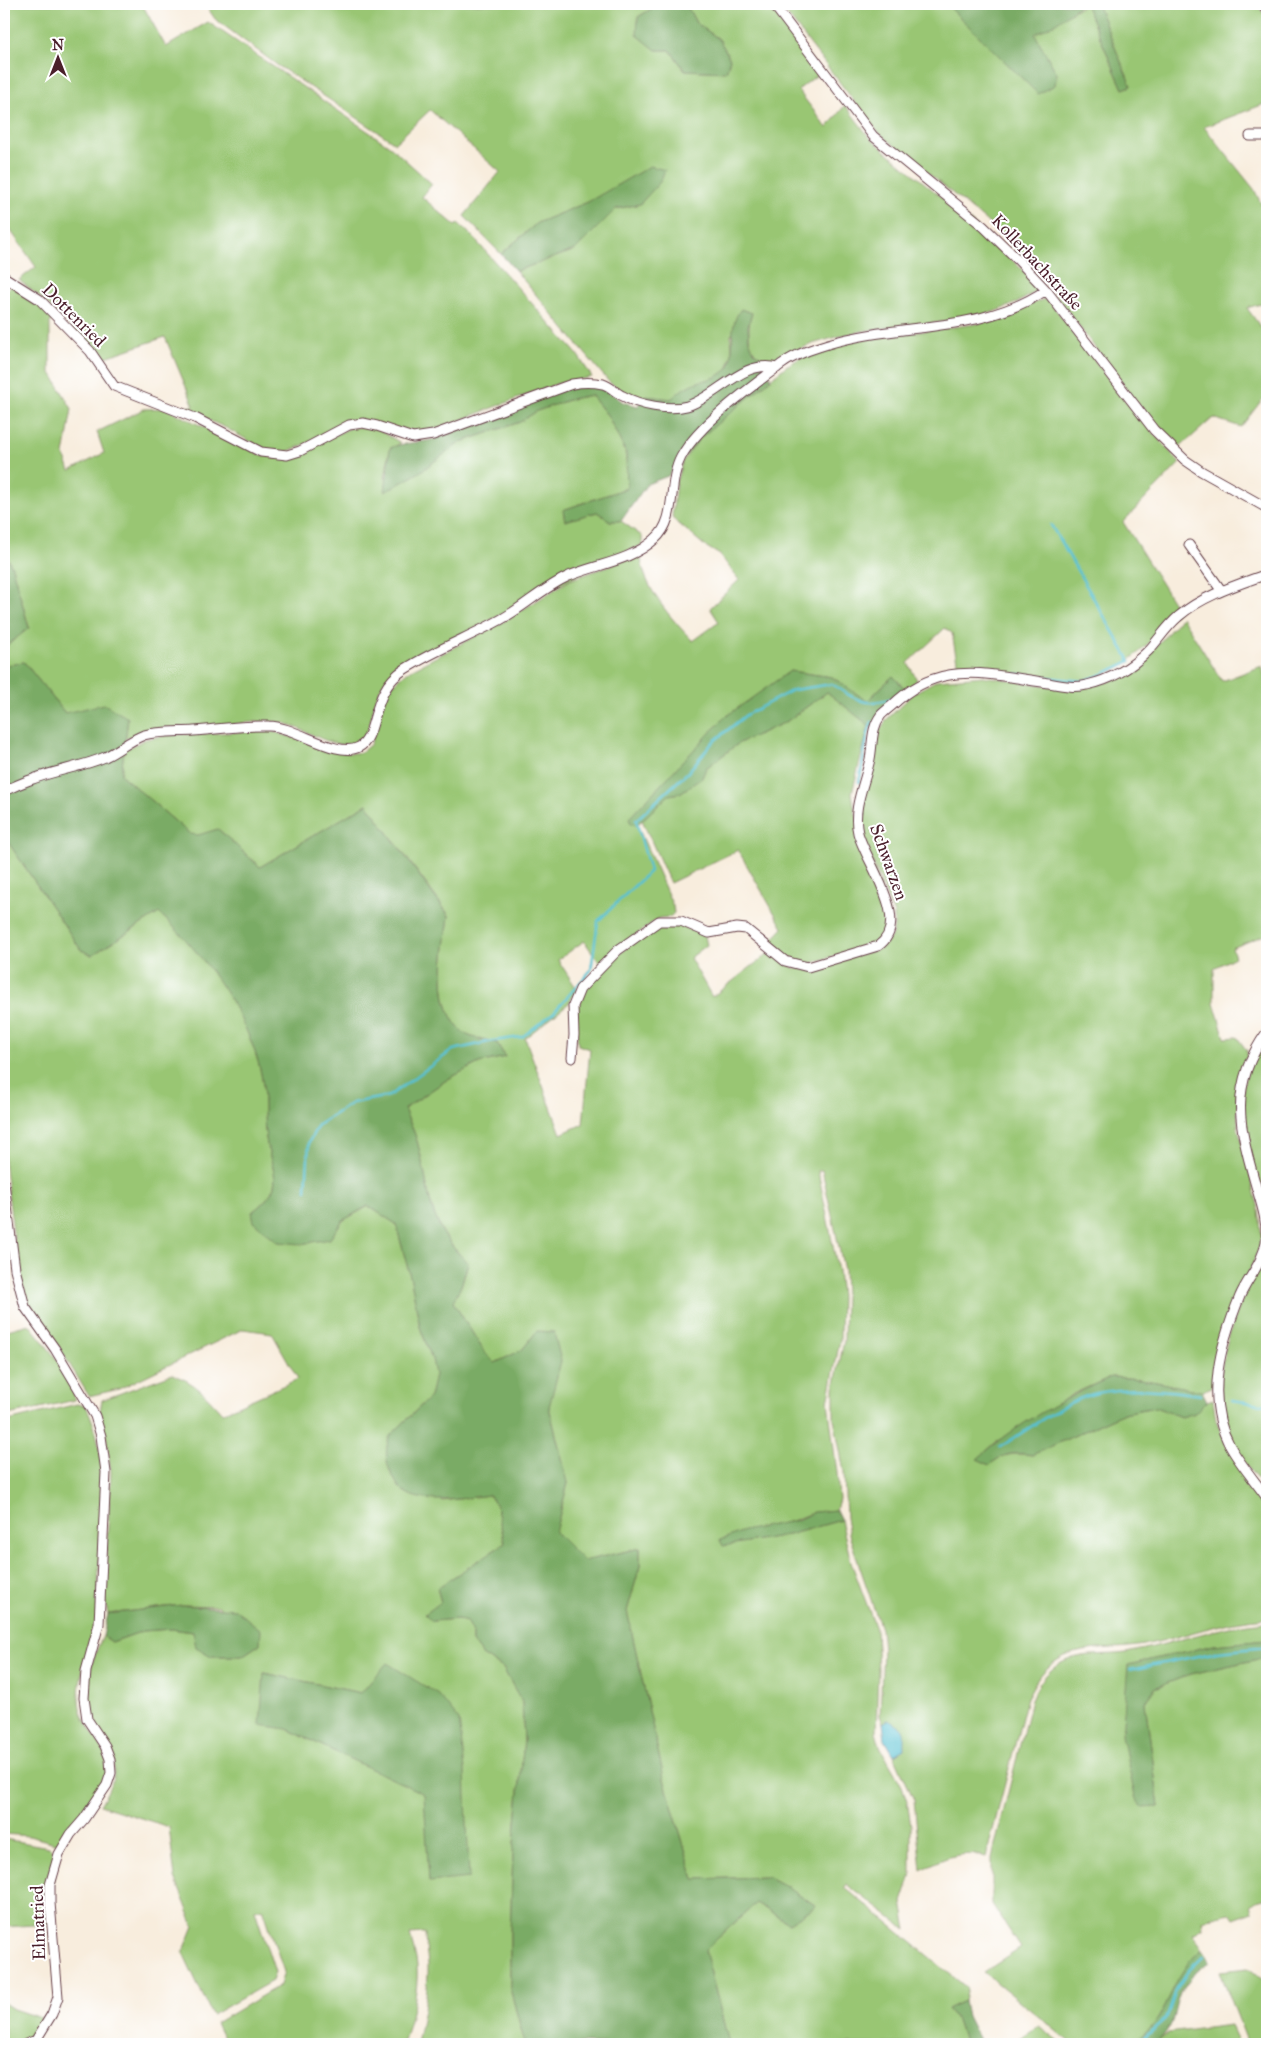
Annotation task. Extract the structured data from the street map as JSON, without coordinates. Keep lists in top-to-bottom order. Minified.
{"streets":{"street":["Kollerbachstraße","Dottenried","Schwarzen","Elmatried"]},"north":"top"}
